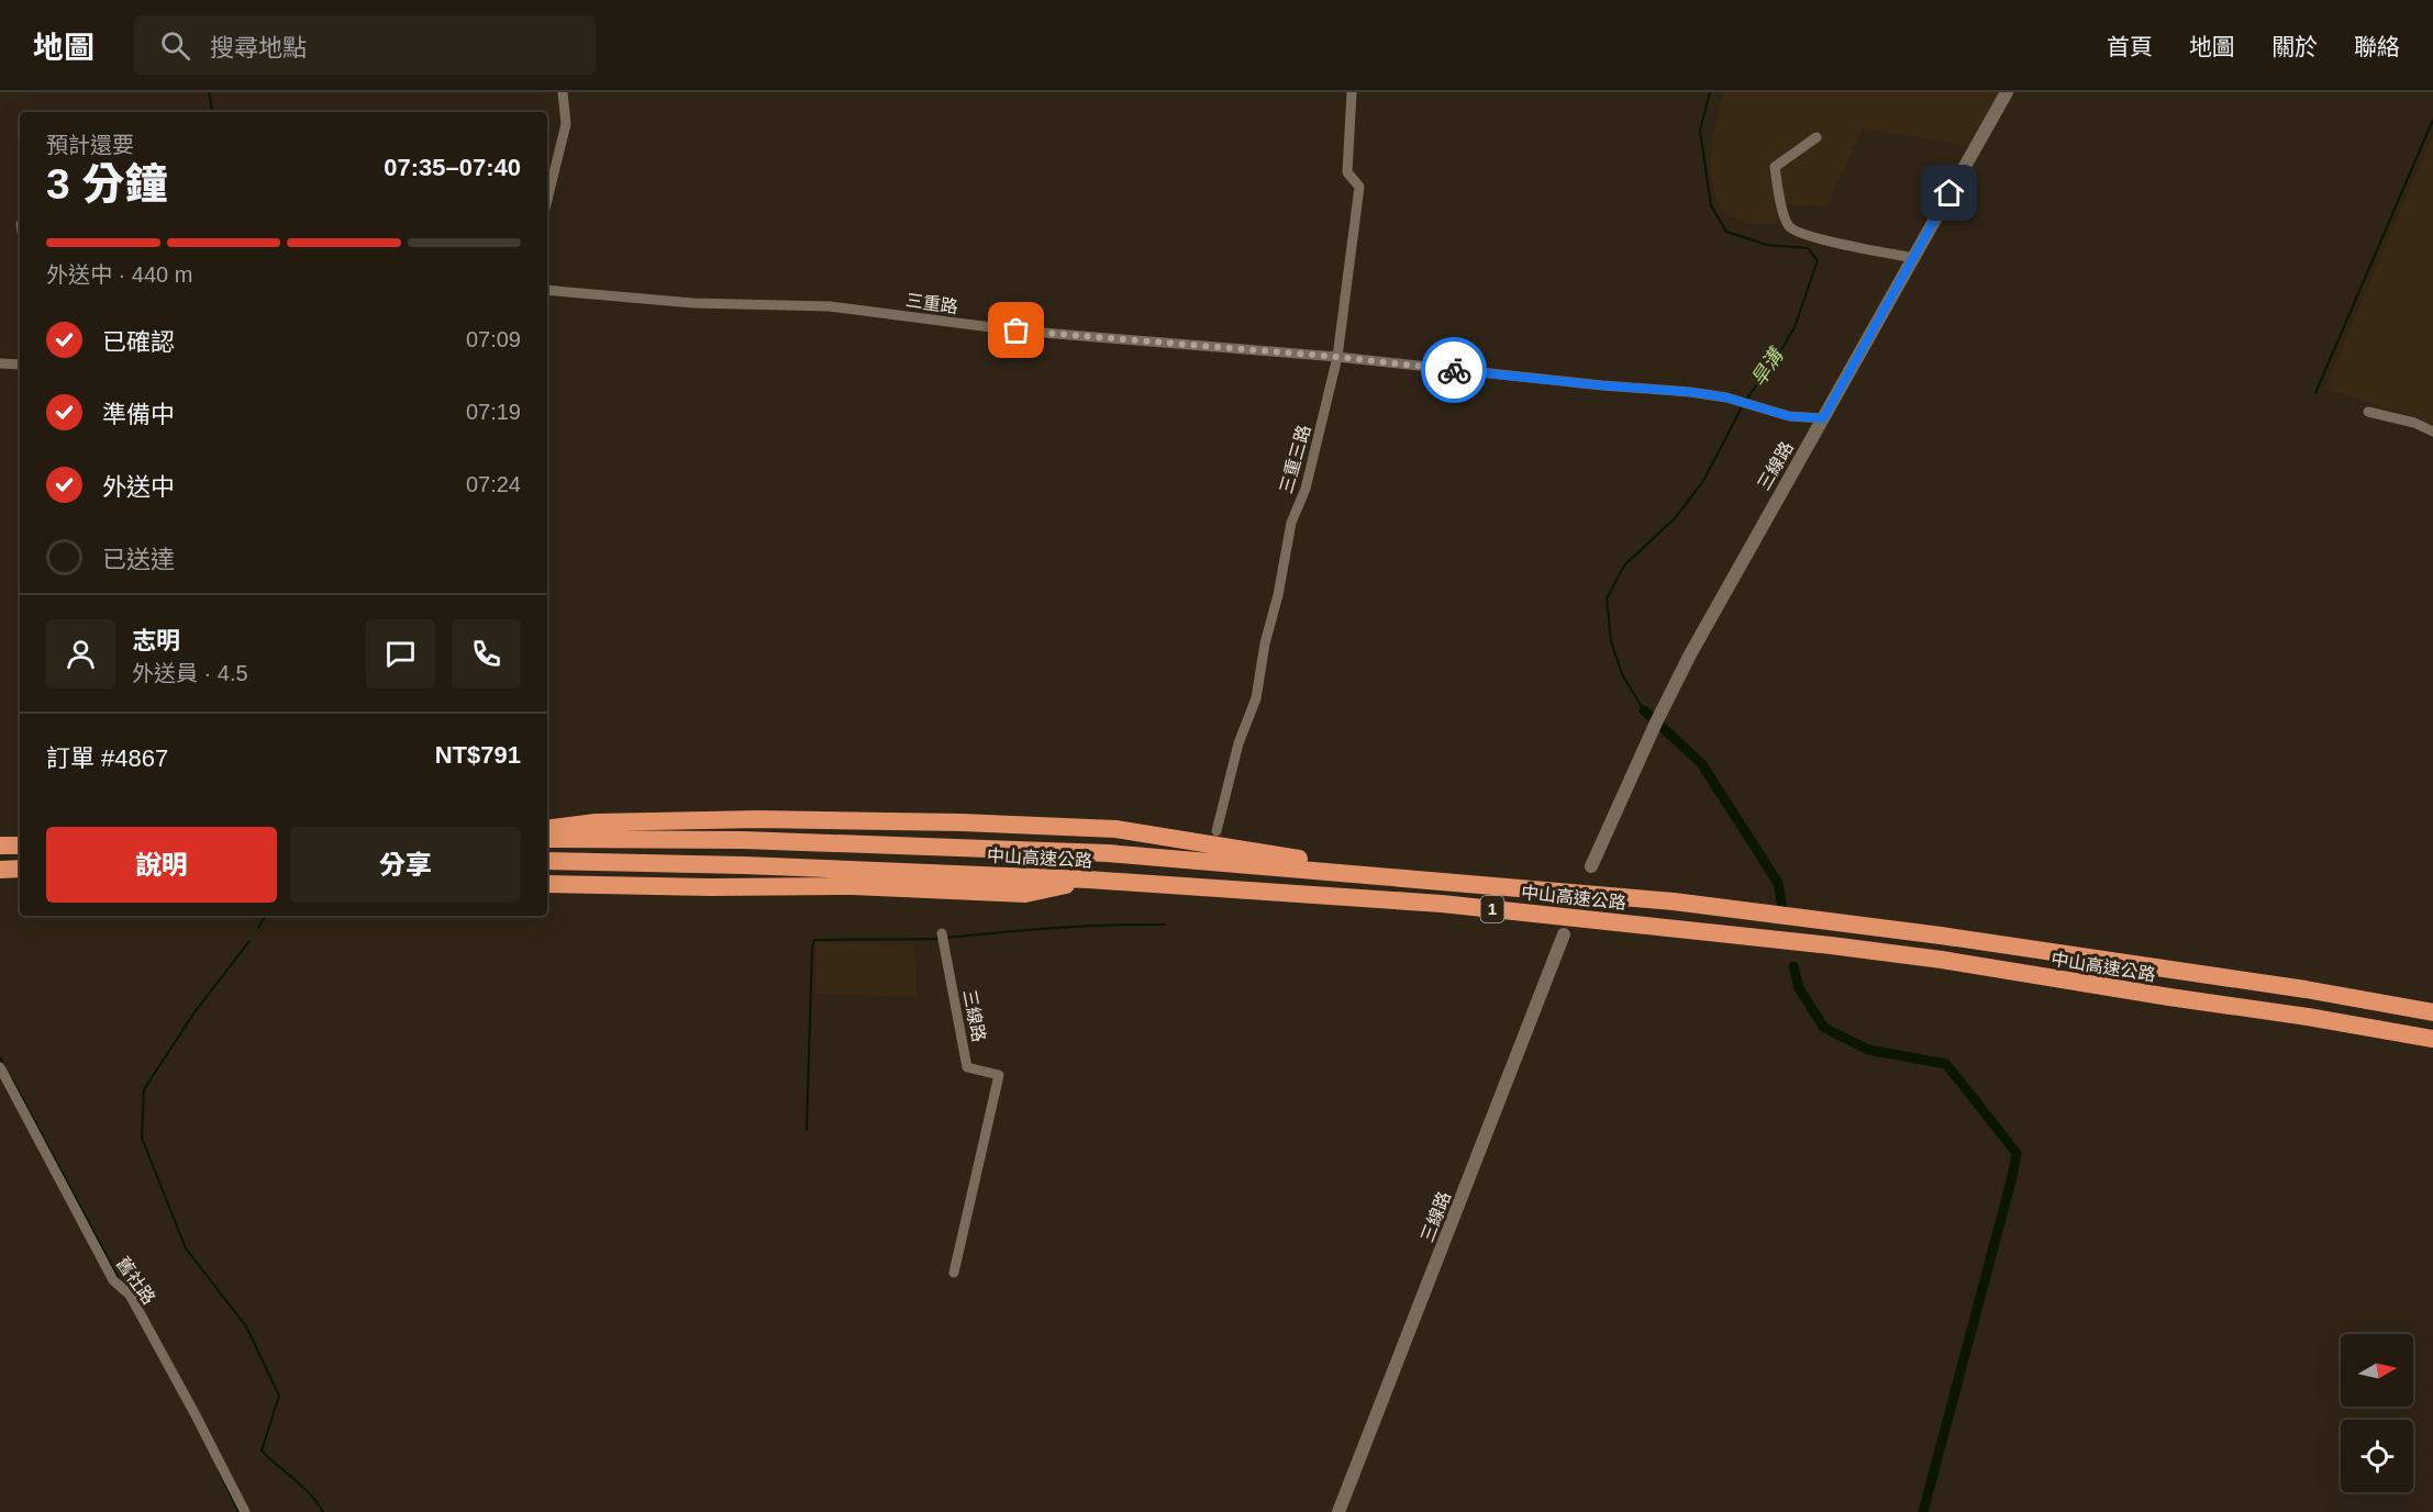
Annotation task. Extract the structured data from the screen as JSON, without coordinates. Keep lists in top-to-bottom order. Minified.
{"streets":{"highway":["中山高速公路","1"],"street":["三重路","三重三路","三線路","舊社路"]},"crossings":[["三重路","三重三路"],["三重路","三線路"]],"water":["旱溝"],"north":"right","page":{"header":"地圖","search":"搜尋地點","nav":["首頁","地圖","關於","聯絡"],"heading":["3 分鐘","預計還要","07:35–07:40"],"panel":["志明","外送員 · 4.5","訂單 #4867","NT$791"],"bar":"外送中 · 440 m","list":[["已確認","07:09"],["準備中","07:19"],["外送中","07:24"],"已送達"],"buttons":["說明","分享"]}}
